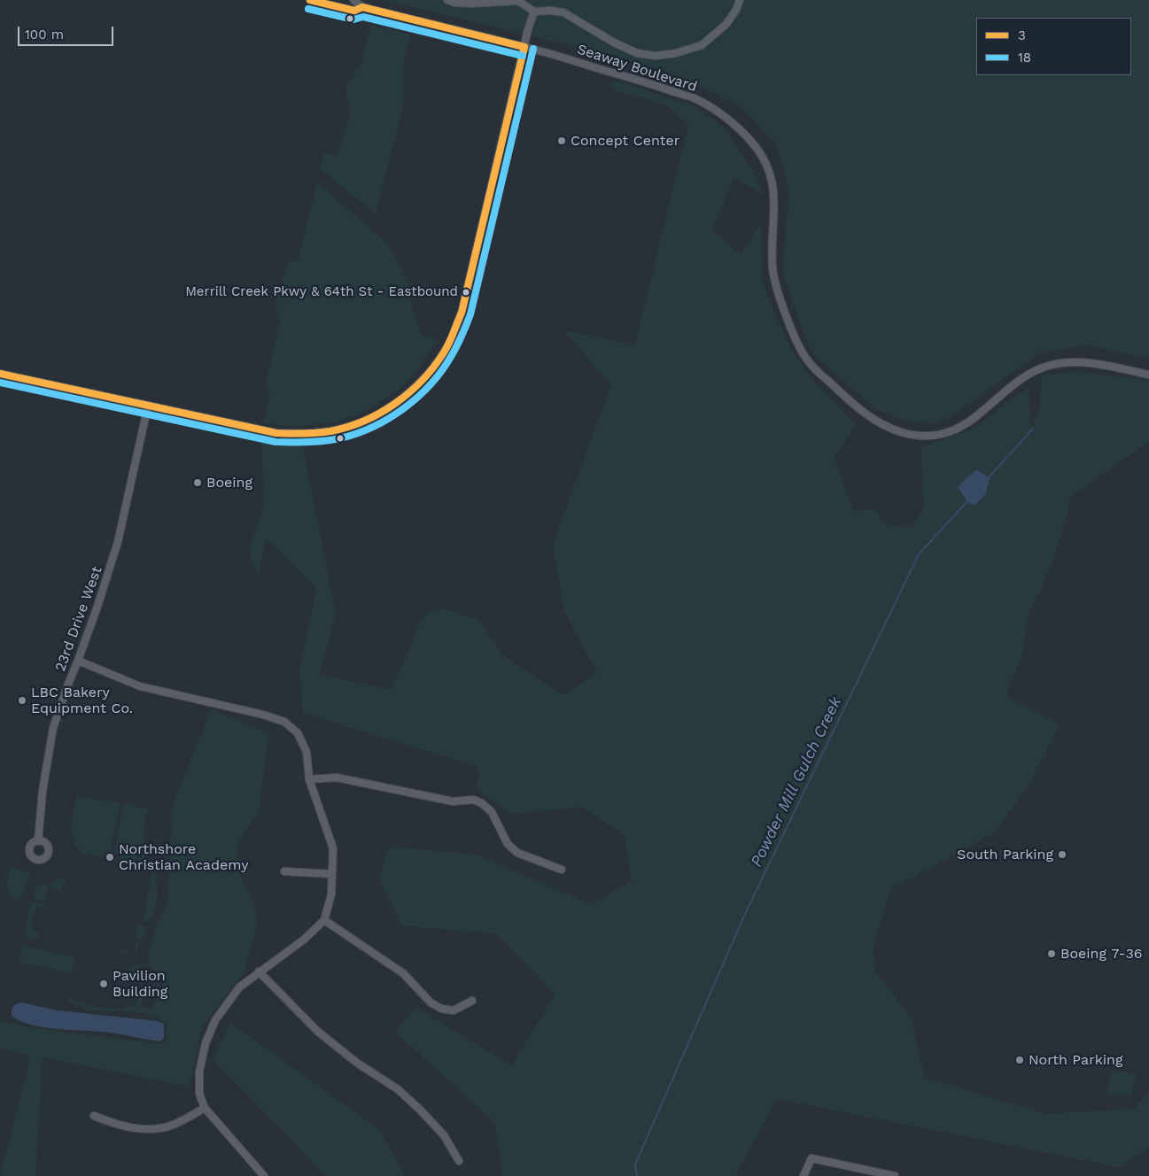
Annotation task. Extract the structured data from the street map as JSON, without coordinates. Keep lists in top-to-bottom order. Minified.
{"streets":{"street":["Seaway Boulevard","23rd Drive West"]},"water":["Powder Mill Gulch Creek"],"places":["Concept Center","Merrill Creek Pkwy & 64th St - Eastbound","Boeing","LBC Bakery Equipment Co.","South Parking","Northshore Christian Academy","Boeing 7-36","Pavilion Building","North Parking"],"lines":["transit line 3","transit line 18"],"legend":["3","18"],"scale_bar":"100 m"}
